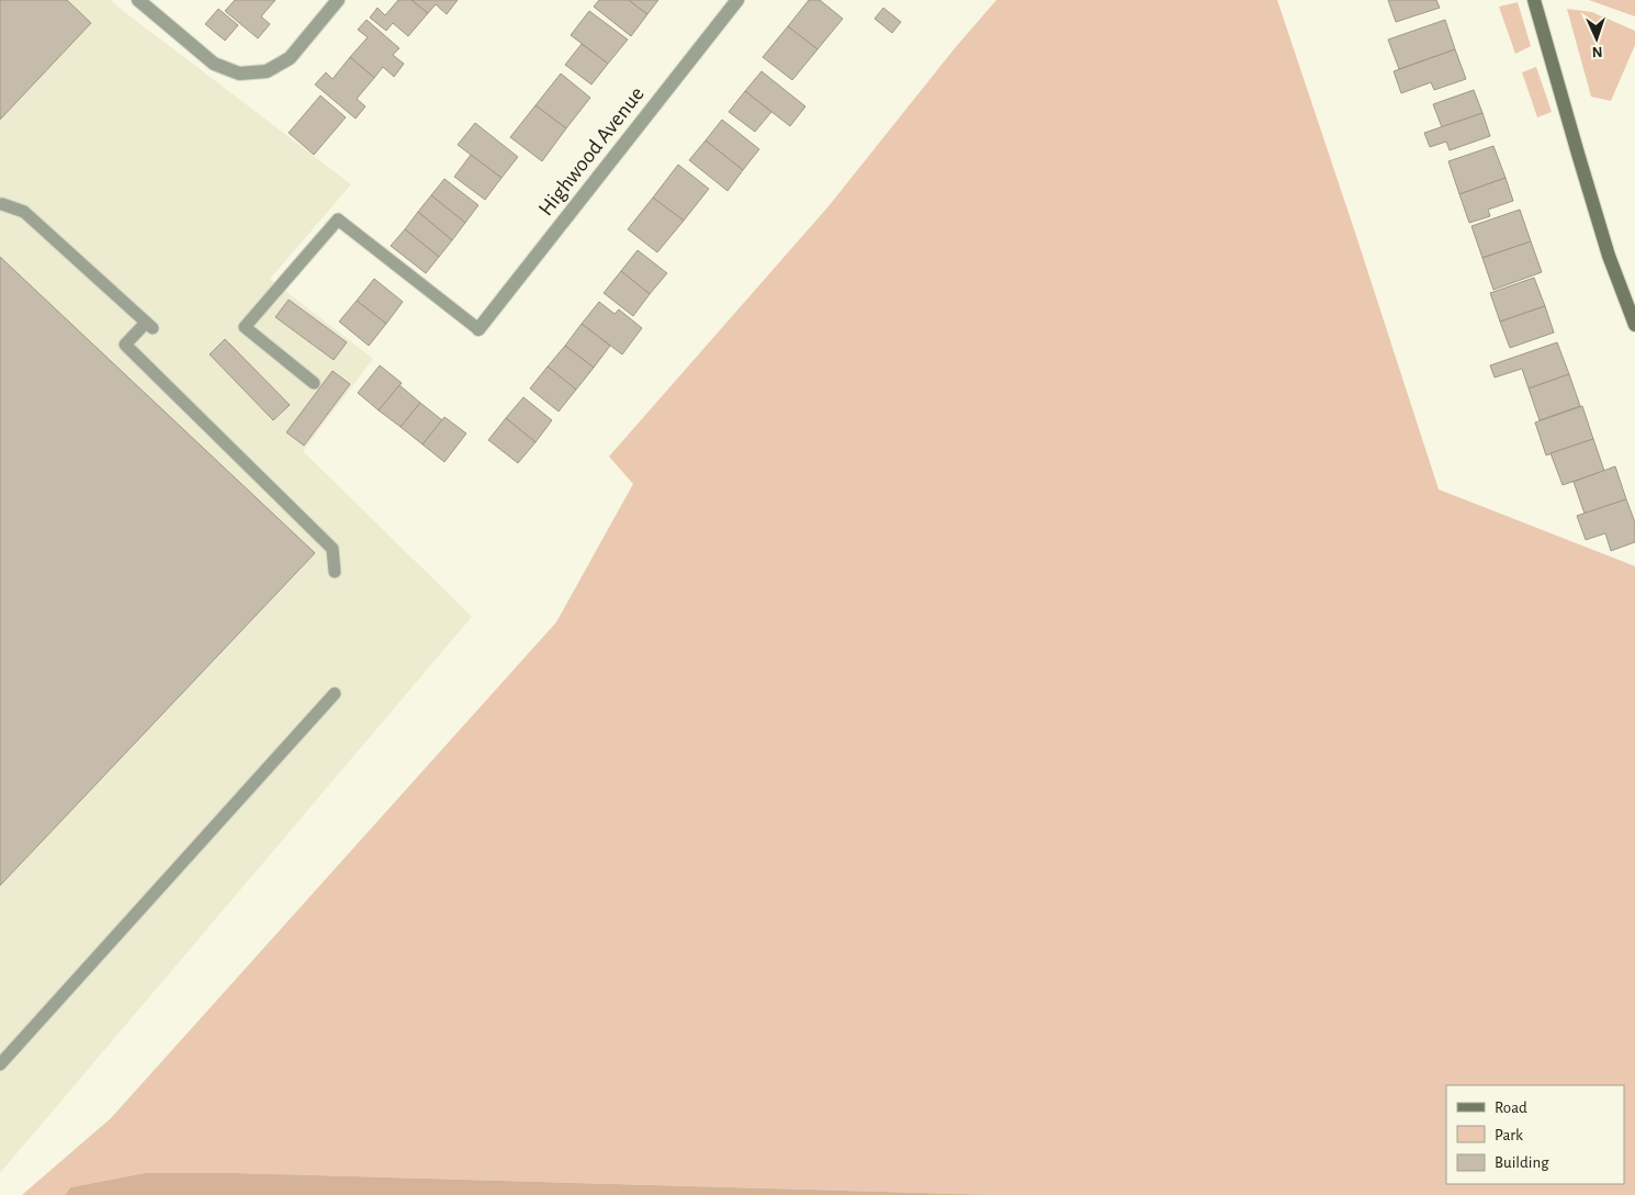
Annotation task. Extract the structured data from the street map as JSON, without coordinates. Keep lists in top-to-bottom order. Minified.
{"streets":{"street":["Highwood Avenue"]},"legend":["Road","Park","Building"],"north":"bottom"}
